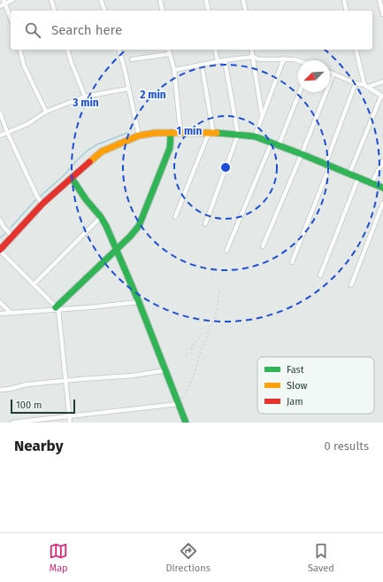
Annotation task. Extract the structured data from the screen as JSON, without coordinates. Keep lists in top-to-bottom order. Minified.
{"legend":["Fast","Slow","Jam"],"scale_bar":"100 m","north":"bottom left","page":{"search":"Search here","scale":"100 m","heading":["Nearby","0 results"],"nav":["Map","Directions","Saved"]},"rings":["2 min","3 min","1 min"]}
